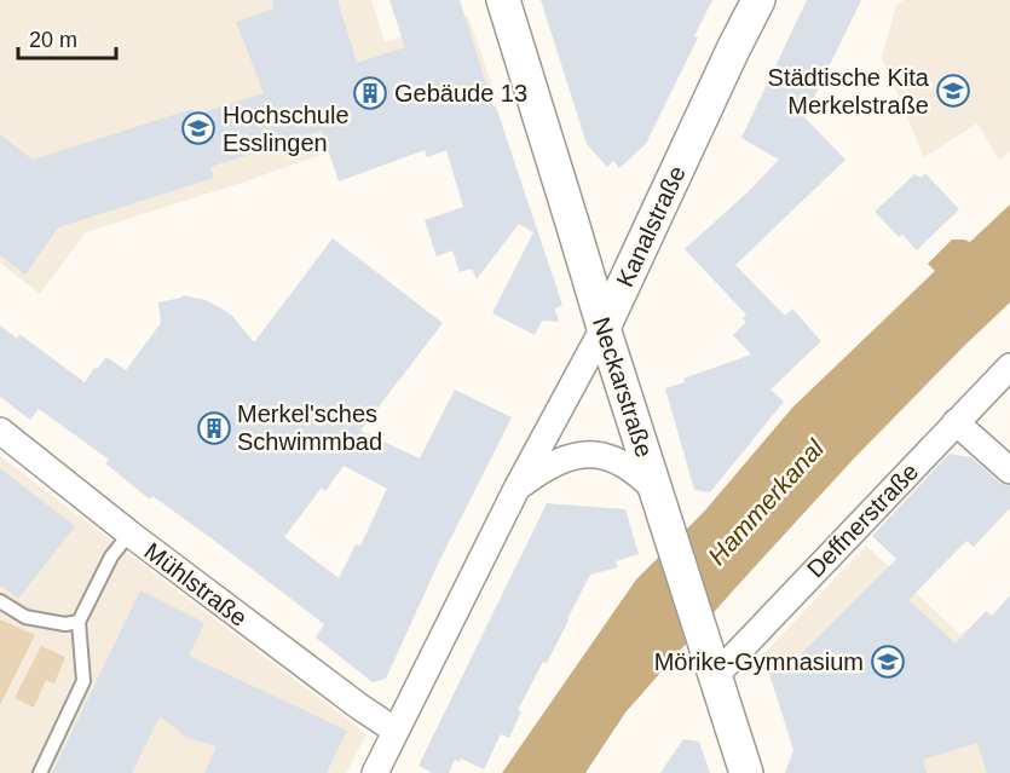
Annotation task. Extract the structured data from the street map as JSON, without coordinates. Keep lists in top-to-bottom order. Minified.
{"streets":{"street":["Kanalstraße","Neckarstraße","Deffnerstraße","Mühlstraße"]},"crossings":[["Kanalstraße","Neckarstraße"],["Kanalstraße","Mühlstraße"],["Neckarstraße","Deffnerstraße"]],"water":["Hammerkanal"],"places":{"school or university":["Städtische Kita Merkelstraße","Hochschule Esslingen","Mörike-Gymnasium"],"building":["Gebäude 13","Merkel'sches Schwimmbad"]},"scale_bar":"20 m"}
